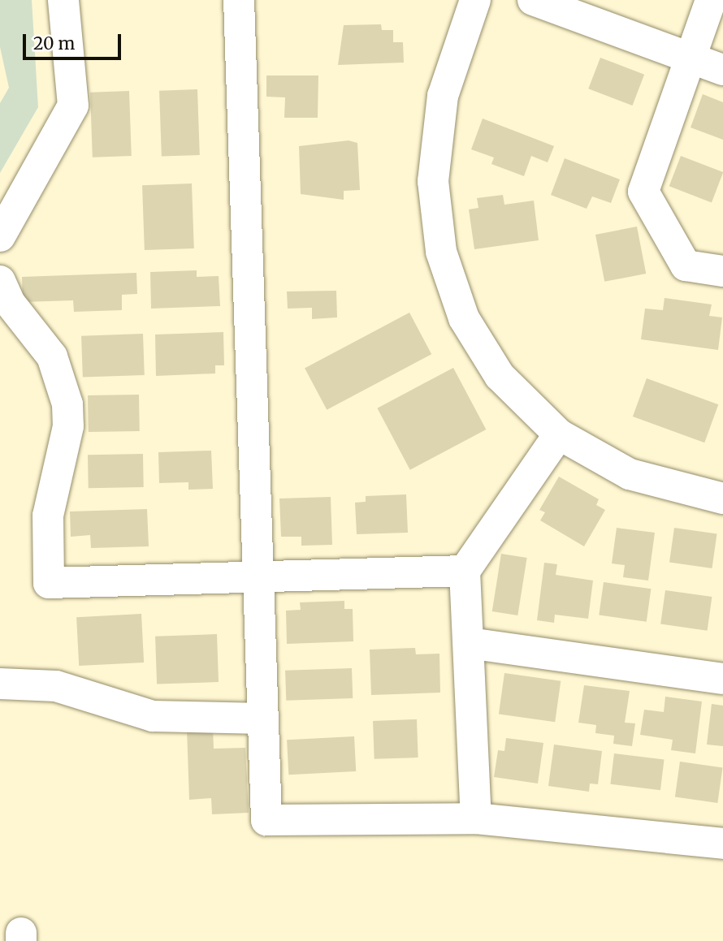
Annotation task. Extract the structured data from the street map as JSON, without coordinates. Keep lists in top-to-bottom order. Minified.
{"scale_bar":"20 m"}
